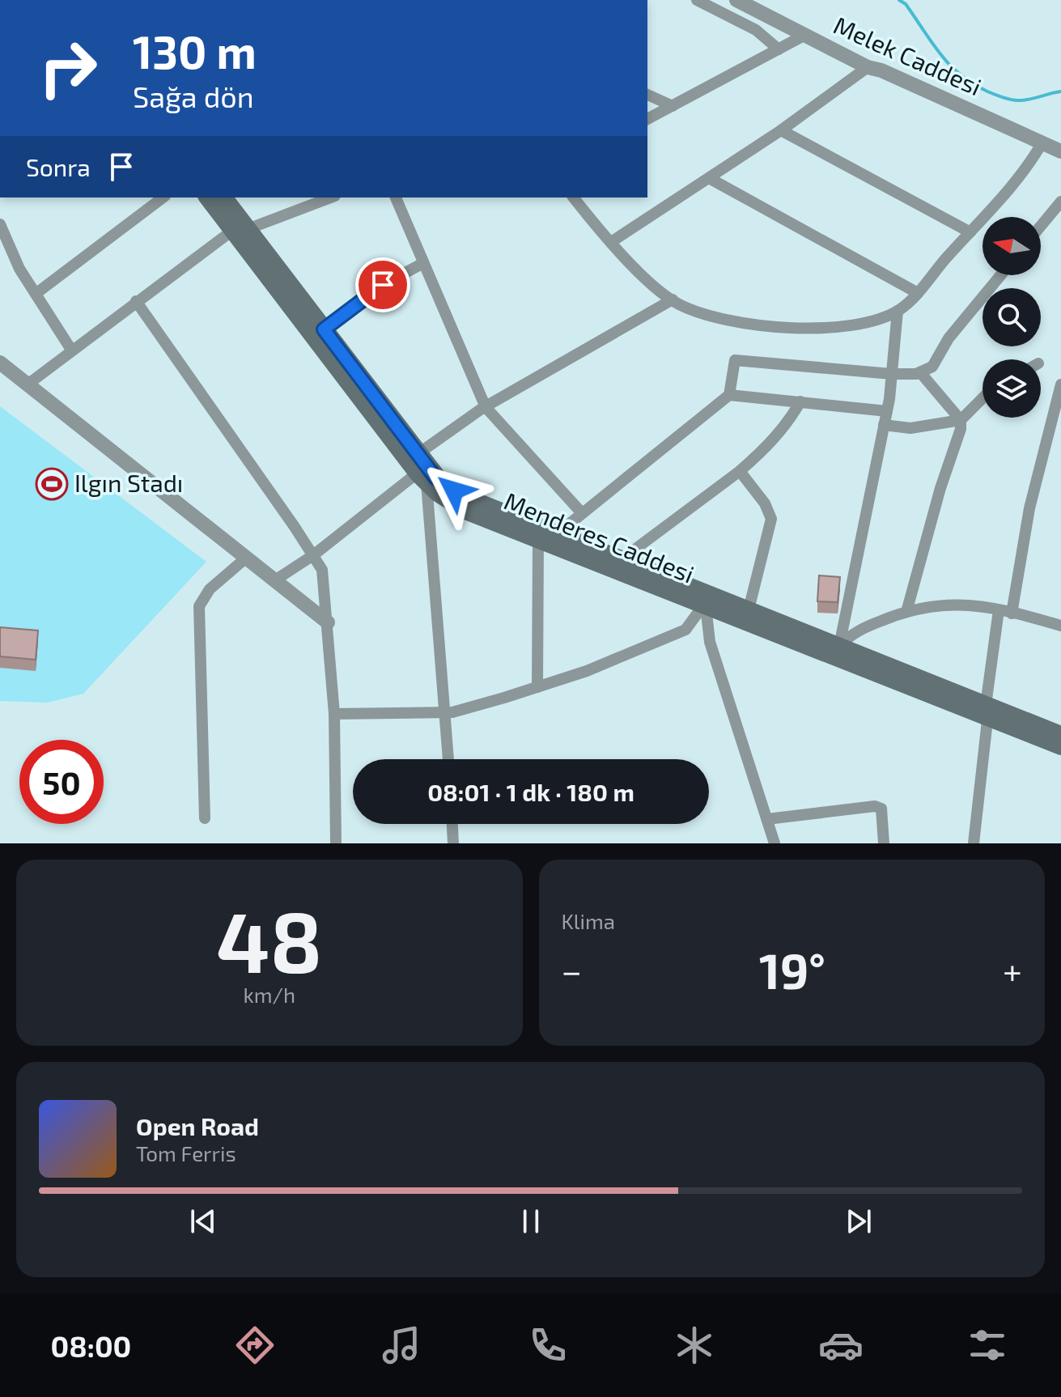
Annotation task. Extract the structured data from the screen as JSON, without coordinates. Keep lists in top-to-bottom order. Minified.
{"streets":{"main road":["Menderes Caddesi"],"street":["Melek Caddesi"]},"places":{"sports":["Ilgın Stadı"]},"north":"left","page":{"turn":["130 m","Sağa dön"],"then":"Sonra","limit":"50","trip":"08:01 · 1 dk · 180 m","tile":[["48","km/h"],"Klima"],"heat":["−","19°","+"],"song":["Open Road","Tom Ferris"],"tabs":"08:00"}}
